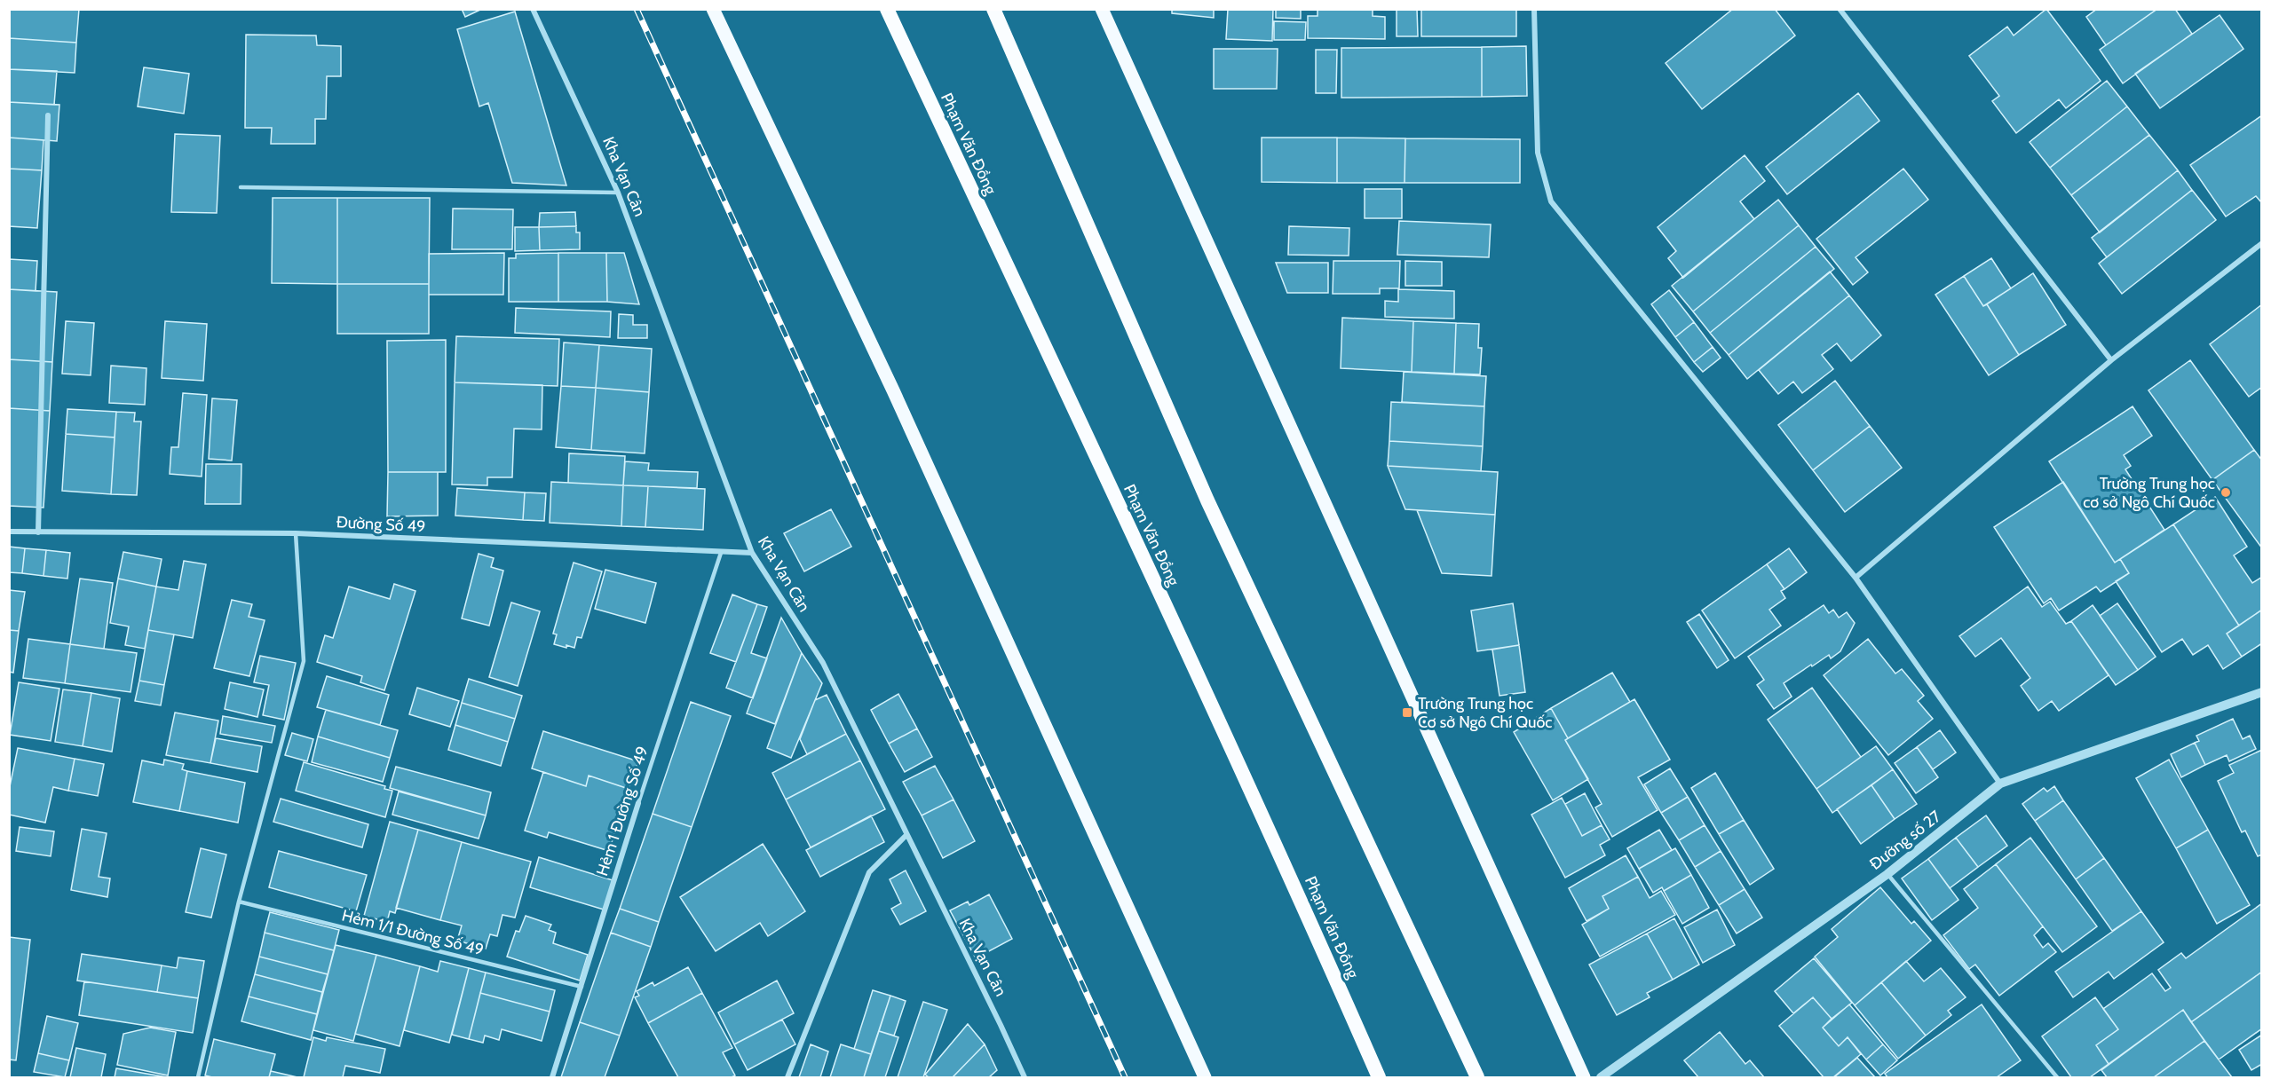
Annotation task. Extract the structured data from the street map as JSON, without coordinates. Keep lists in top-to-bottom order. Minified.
{"streets":{"highway":["Phạm Văn Đồng"],"street":["Kha Vạn Cân","Đường Số 49","Hẻm 1 Đường Số 49","Đường số 27"],"lane":["Hẻm 1/1 Đường Số 49"]},"crossings":[["Kha Vạn Cân","Đường Số 49"],["Đường Số 49","Hẻm 1 Đường Số 49"],["Hẻm 1 Đường Số 49","Hẻm 1/1 Đường Số 49"]],"places":{"other":["Trường Trung học cơ sở Ngô Chí Quốc"],"transit":["Trường Trung học Cơ sở Ngô Chí Quốc"]}}
